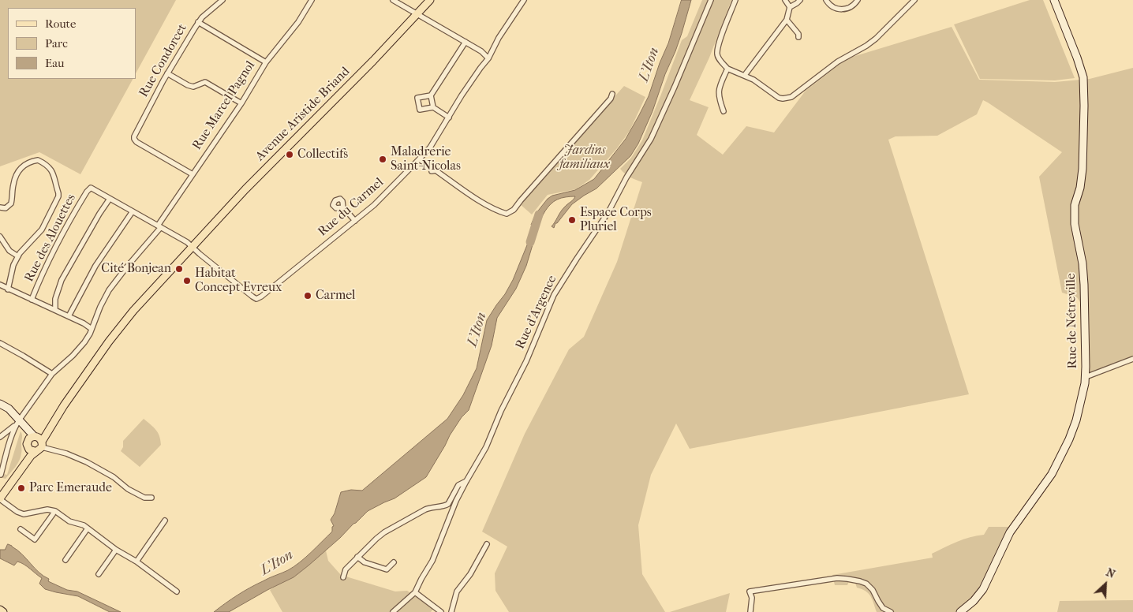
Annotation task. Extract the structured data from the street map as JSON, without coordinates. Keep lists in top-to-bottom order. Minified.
{"streets":{"main road":["Avenue Aristide Briand"],"street":["Rue Condorcet","Rue Marcel Pagnol","Rue du Carmel","Rue des Alouettes","Rue d'Argence","Rue de Nétreville"]},"crossings":[["Rue Condorcet","Rue Marcel Pagnol"],["Avenue Aristide Briand","Rue du Carmel"]],"water":["L'Iton"],"parks":["Jardins familiaux"],"places":["Collectifs","Maladrerie Saint-Nicolas","Espace Corps Pluriel","Cité Bonjean","Habitat Concept Evreux","Carmel","Parc Emeraude"],"legend":["Route","Parc","Eau"],"north":"top right"}
